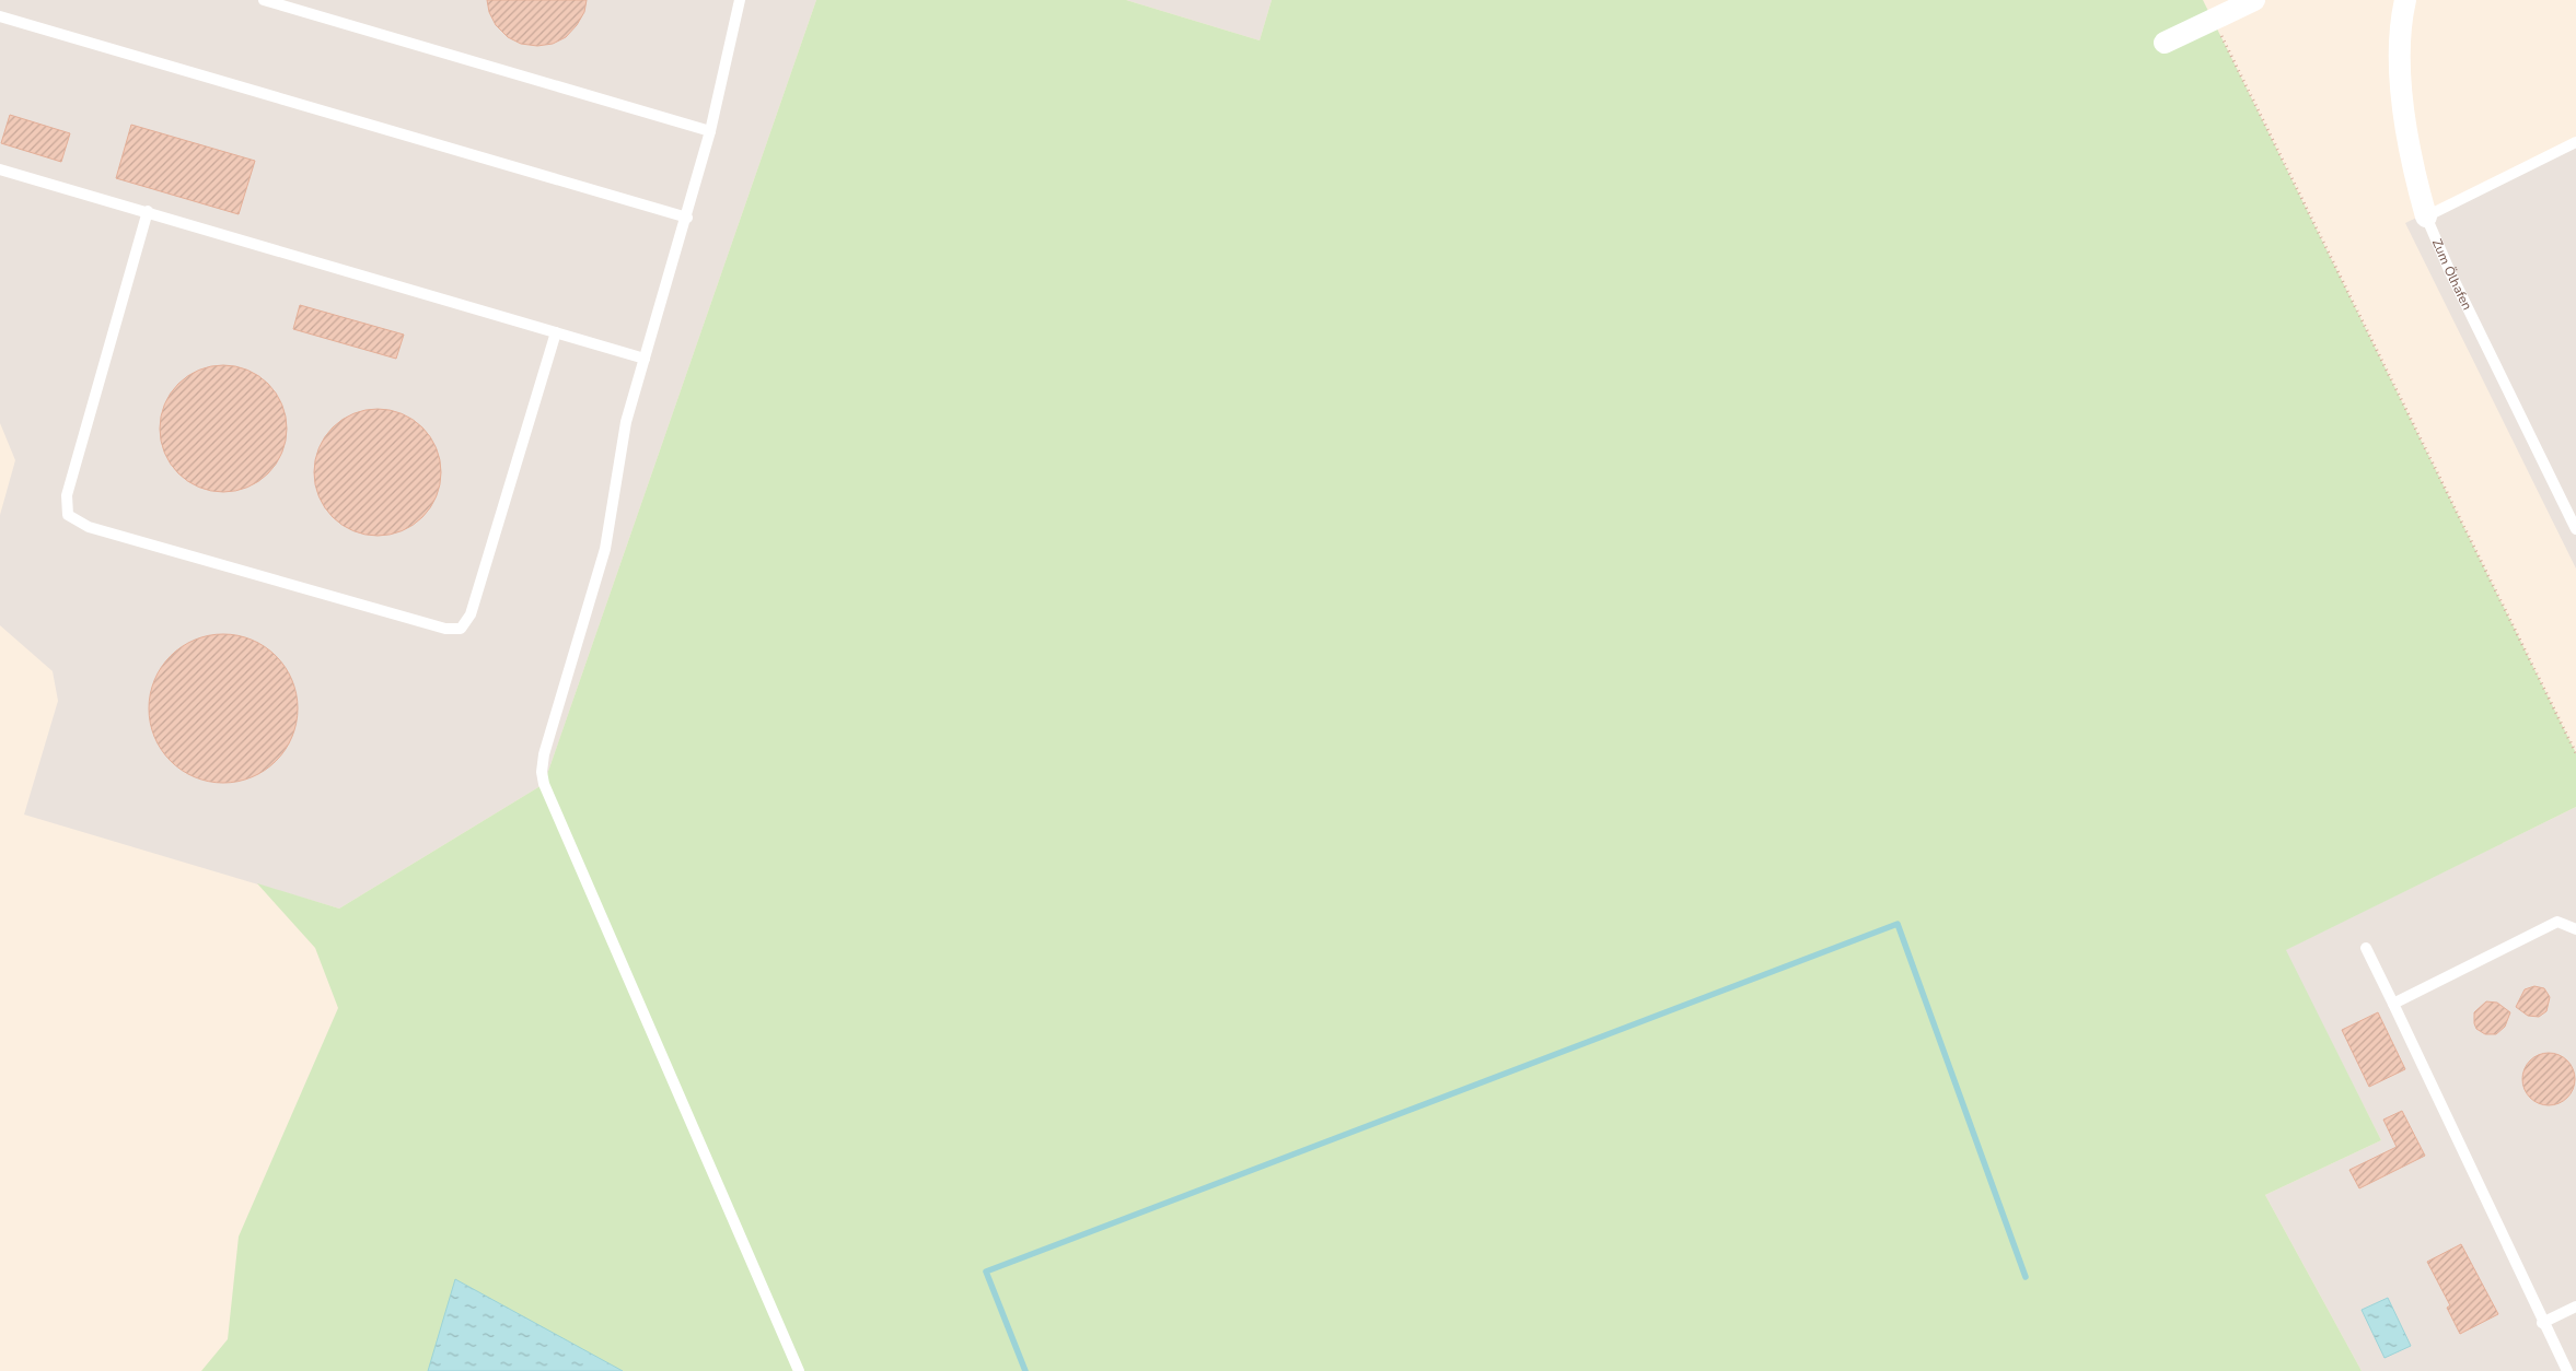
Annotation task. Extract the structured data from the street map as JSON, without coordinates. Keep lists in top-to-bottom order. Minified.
{"streets":{"street":["Zum Ölhafen"]}}
